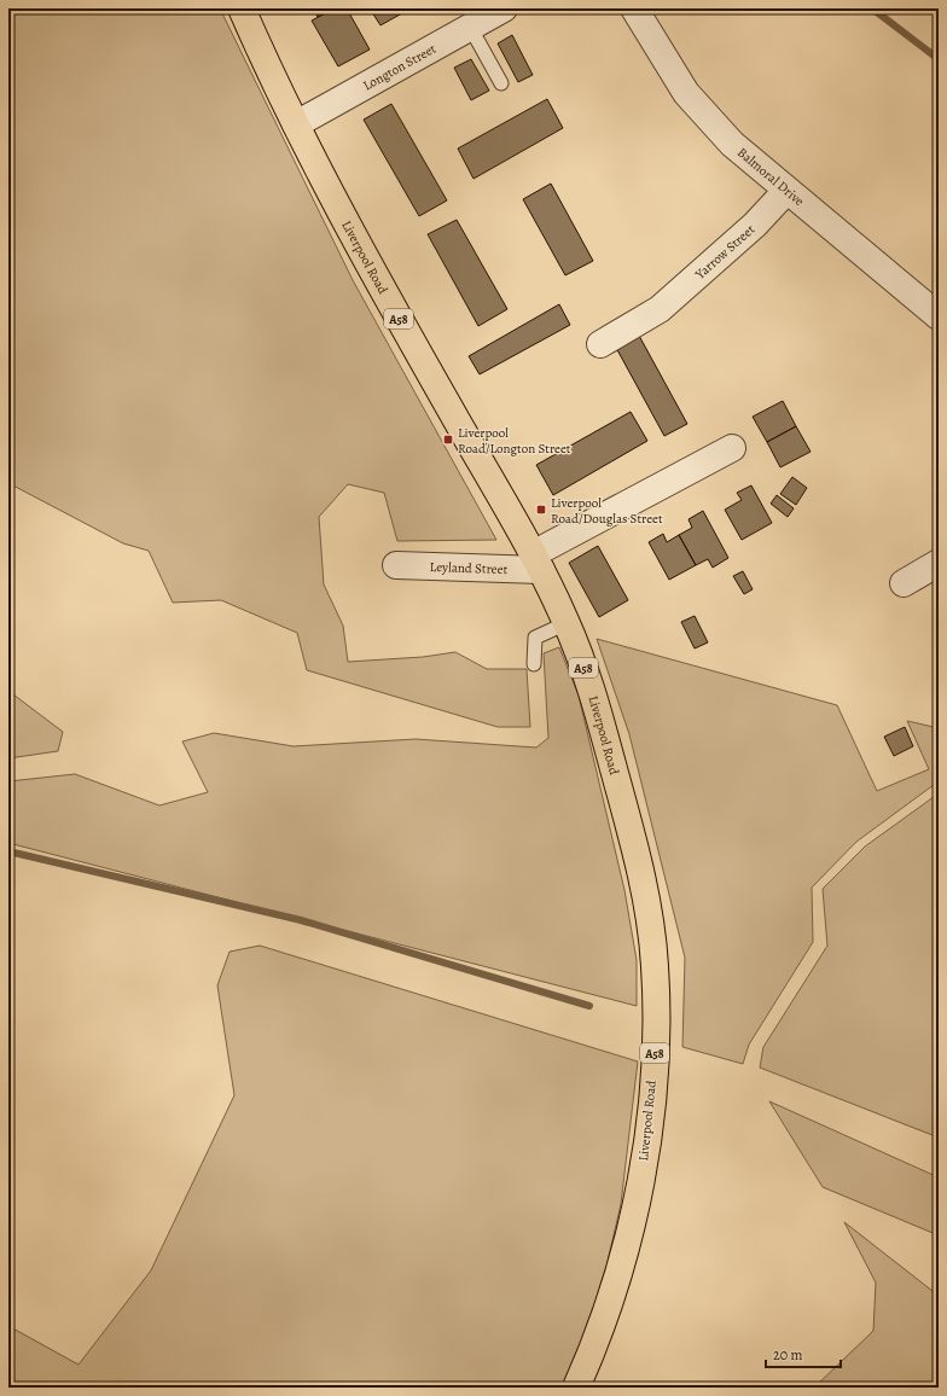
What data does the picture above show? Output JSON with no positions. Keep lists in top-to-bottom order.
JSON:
{
  "streets": {
    "main road": ["Liverpool Road", "A58"],
    "street": [
      "Longton Street",
      "Balmoral Drive",
      "Yarrow Street",
      "Leyland Street"
    ]
  },
  "crossings": [
    ["Longton Street", "Liverpool Road"],
    ["Balmoral Drive", "Yarrow Street"],
    ["Liverpool Road", "Leyland Street"]
  ],
  "places": {
    "transit": ["Liverpool Road/Longton Street", "Liverpool Road/Douglas Street"]
  },
  "scale_bar": "20 m"
}
